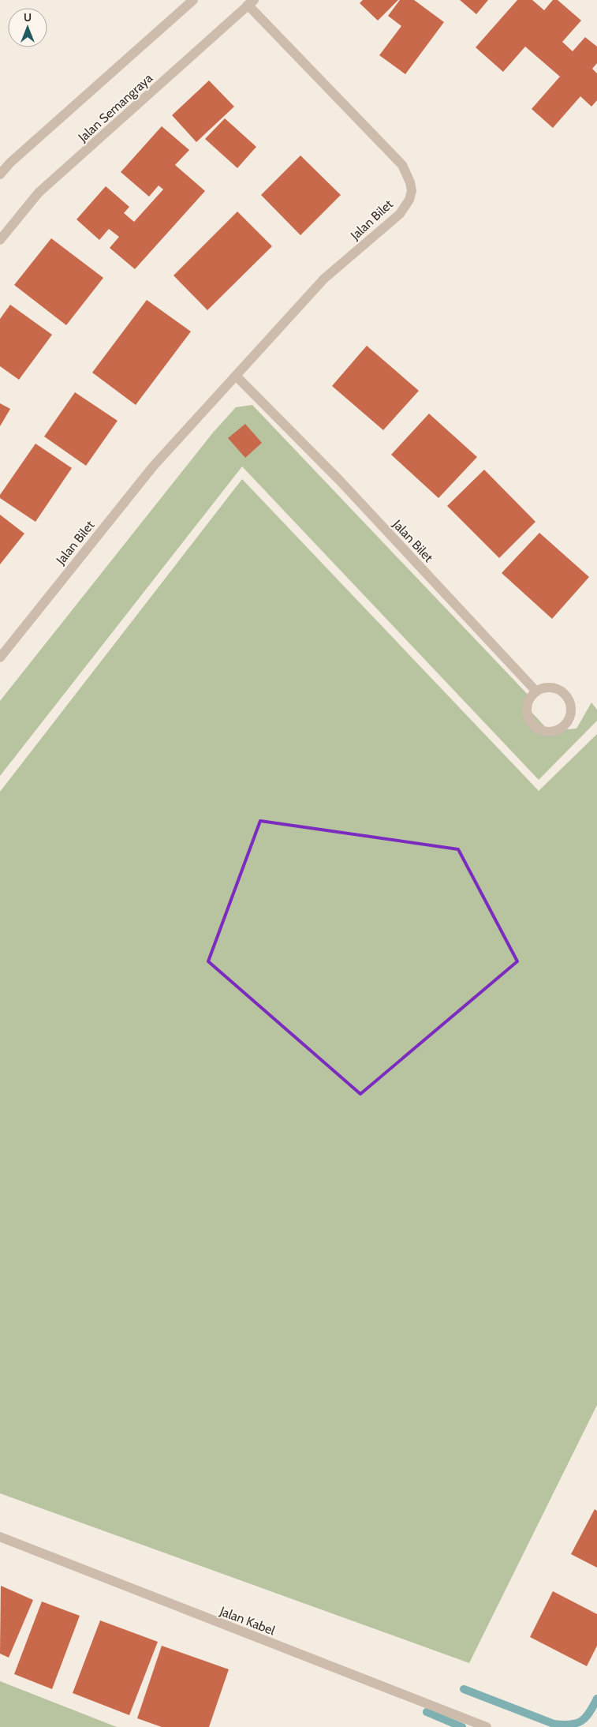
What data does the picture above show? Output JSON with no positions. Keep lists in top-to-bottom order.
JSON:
{
  "streets": {
    "street": ["Jalan Semangraya", "Jalan Bilet", "Jalan Kabel"]
  },
  "crossings": [
    ["Jalan Semangraya", "Jalan Bilet"]
  ],
  "north": "top"
}
